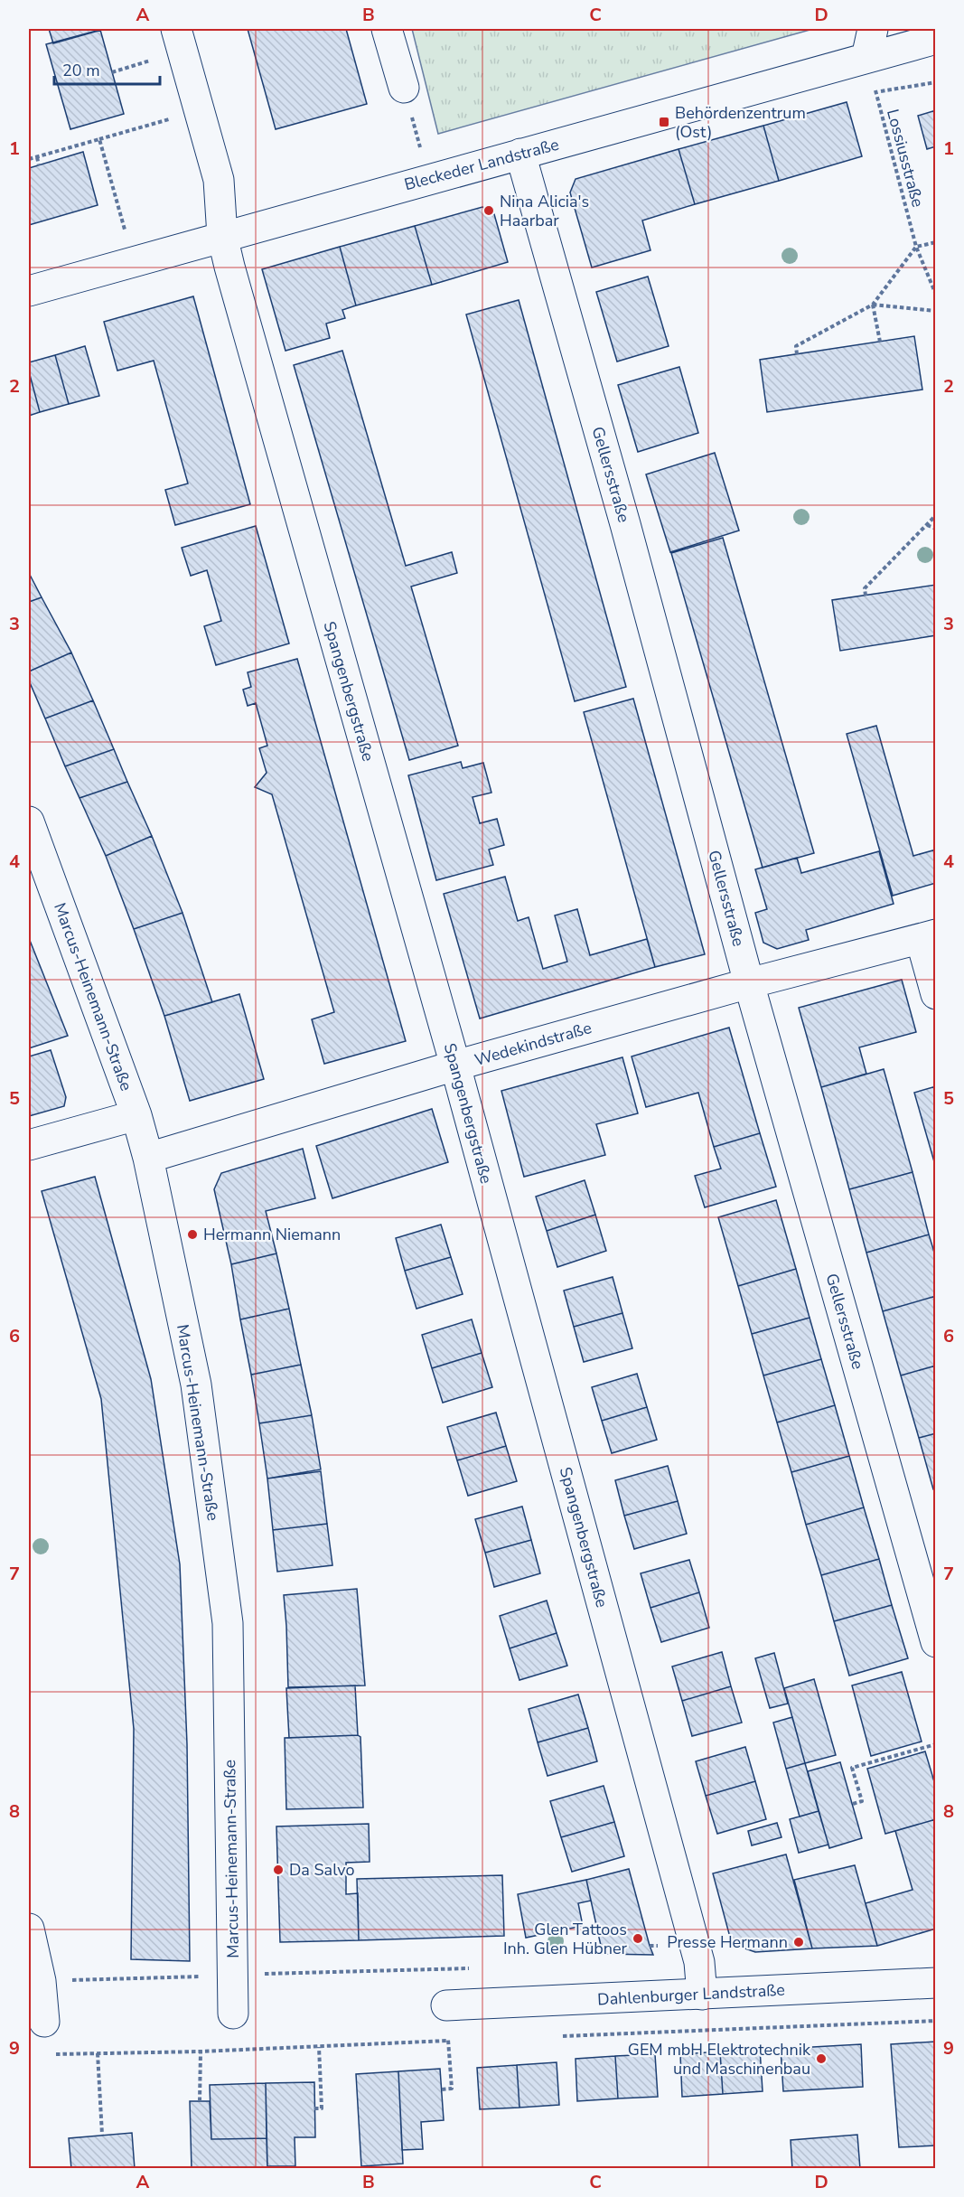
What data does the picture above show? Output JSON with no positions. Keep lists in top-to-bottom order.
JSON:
{
  "streets": {
    "street": [
      "Bleckeder Landstraße",
      "Gellersstraße",
      "Spangenbergstraße",
      "Marcus-Heinemann-Straße",
      "Wedekindstraße",
      "Dahlenburger Landstraße"
    ],
    "path": ["Lossiusstraße"]
  },
  "crossings": [
    ["Lossiusstraße", "Bleckeder Landstraße"],
    ["Bleckeder Landstraße", "Gellersstraße"],
    ["Bleckeder Landstraße", "Spangenbergstraße"],
    ["Gellersstraße", "Wedekindstraße"],
    ["Spangenbergstraße", "Wedekindstraße"],
    ["Spangenbergstraße", "Dahlenburger Landstraße"],
    ["Marcus-Heinemann-Straße", "Wedekindstraße"]
  ],
  "places": {
    "transit": ["Behördenzentrum (Ost)"],
    "other": [
      "Nina Alicia's Haarbar",
      "Hermann Niemann",
      "Da Salvo",
      "Glen Tattoos Inh. Glen Hübner",
      "Presse Hermann",
      "GEM mbH Elektrotechnik und Maschinenbau"
    ]
  },
  "scale_bar": "20 m",
  "grid": {
    "columns": [
      "A",
      "B",
      "C",
      "D"
    ],
    "rows": [
      "1",
      "2",
      "3",
      "4",
      "5",
      "6",
      "7",
      "8",
      "9"
    ]
  }
}
